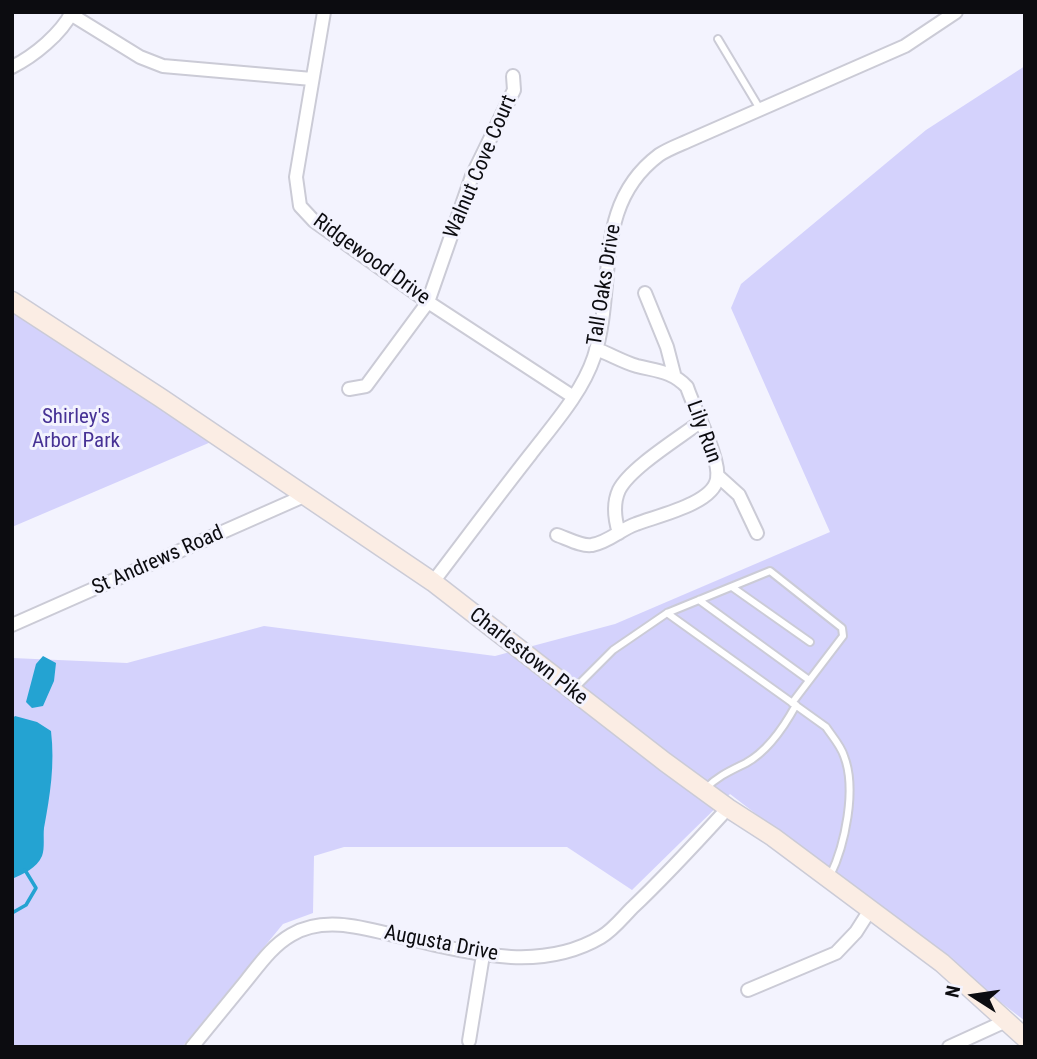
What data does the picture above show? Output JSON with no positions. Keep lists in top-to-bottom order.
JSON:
{
  "streets": {
    "street": [
      "Walnut Cove Court",
      "Ridgewood Drive",
      "Tall Oaks Drive",
      "Lily Run",
      "St Andrews Road",
      "Charlestown Pike",
      "Augusta Drive"
    ]
  },
  "crossings": [
    ["Walnut Cove Court", "Ridgewood Drive"],
    ["Ridgewood Drive", "Tall Oaks Drive"],
    ["Tall Oaks Drive", "Charlestown Pike"],
    ["St Andrews Road", "Charlestown Pike"],
    ["Charlestown Pike", "Augusta Drive"]
  ],
  "parks": ["Shirley's Arbor Park"],
  "north": "left"
}
